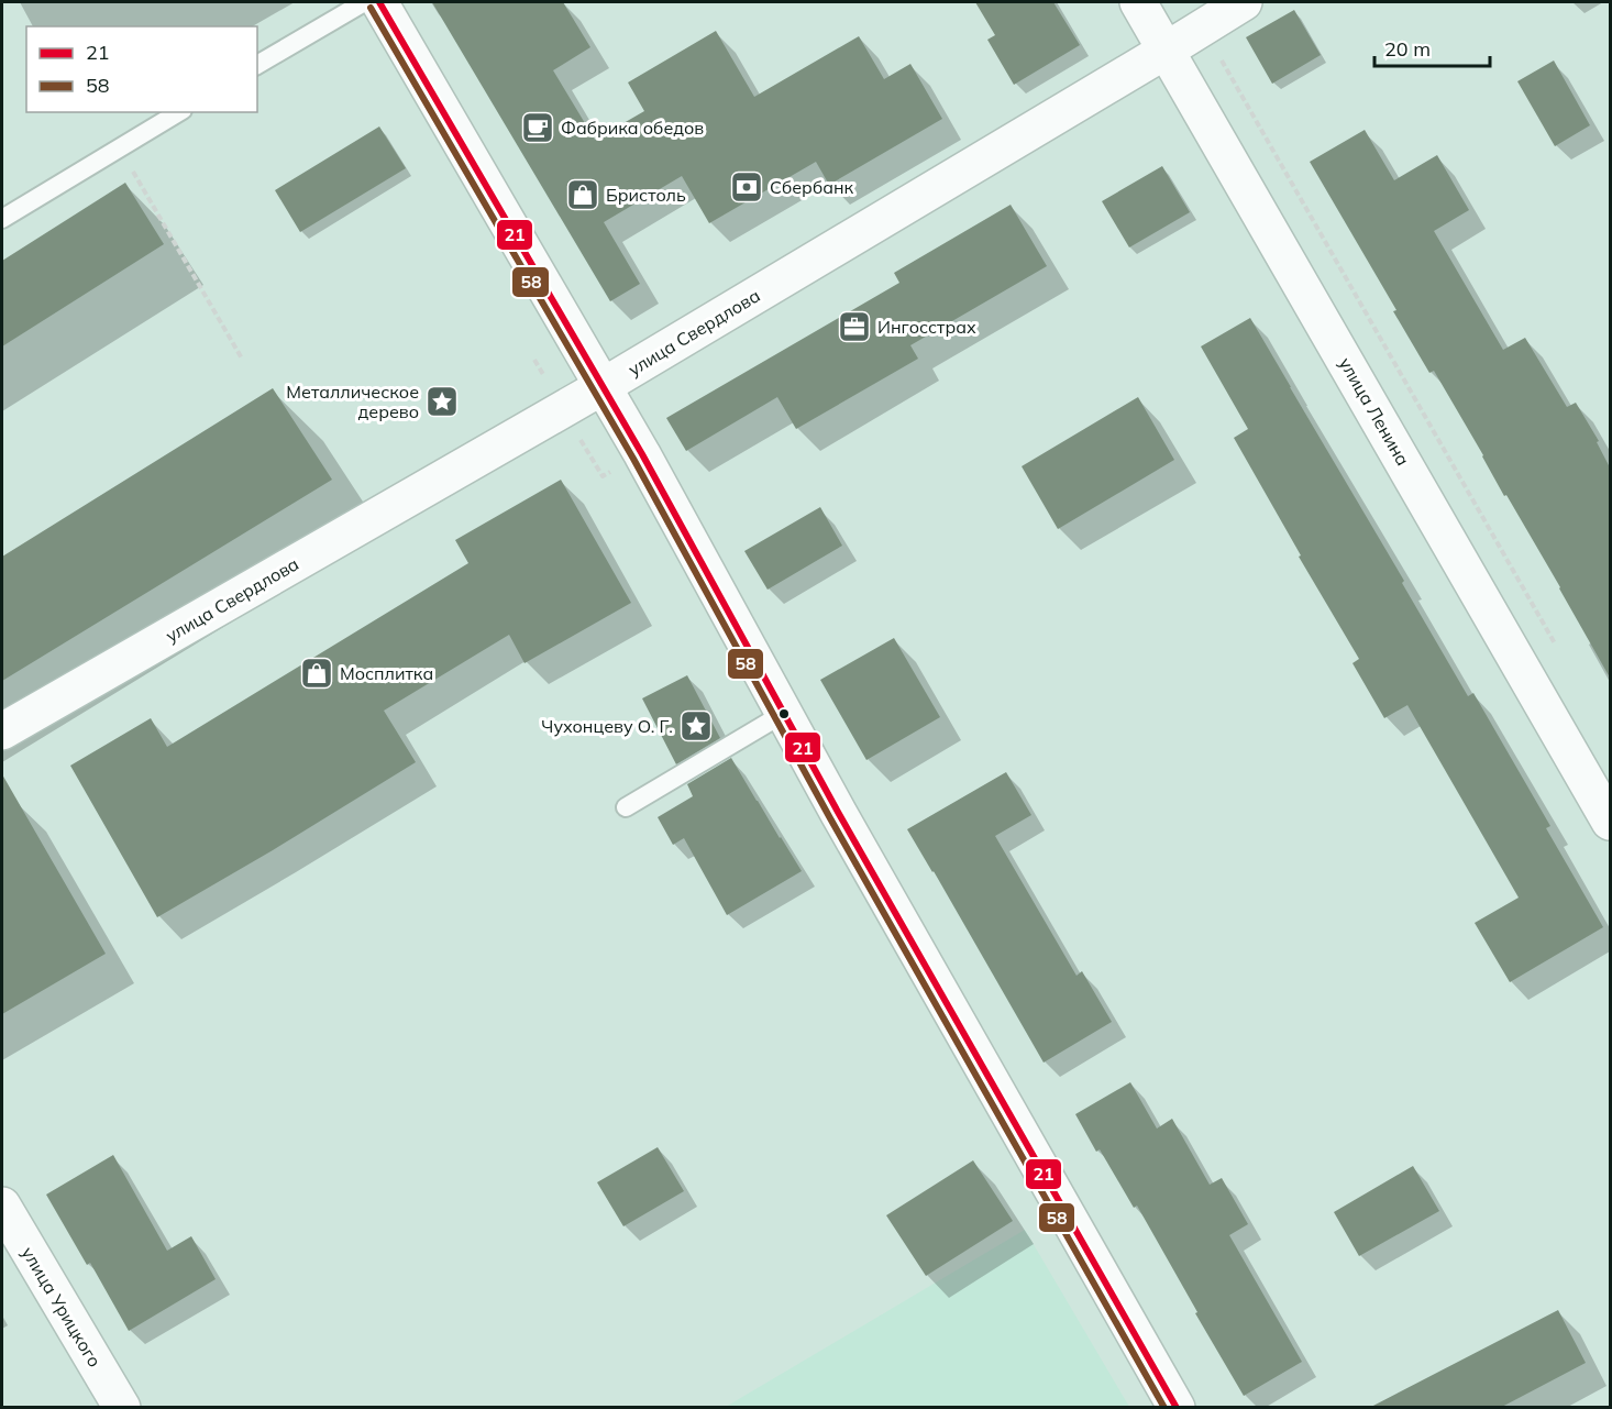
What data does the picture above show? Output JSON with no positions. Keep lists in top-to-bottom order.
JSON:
{
  "streets": {
    "street": ["улица Свердлова", "улица Ленина", "улица Урицкого"]
  },
  "crossings": [
    ["улица Свердлова", "улица Ленина"]
  ],
  "places": {
    "cafe": ["Фабрика обедов"],
    "bank": ["Сбербанк"],
    "shop": ["Бристоль", "Мосплитка"],
    "office": ["Ингосстрах"],
    "place": ["Металлическое дерево", "Чухонцеву О. Г."]
  },
  "lines": ["transit line 21", "transit line 58"],
  "legend": ["21", "58"],
  "scale_bar": "20 m"
}
